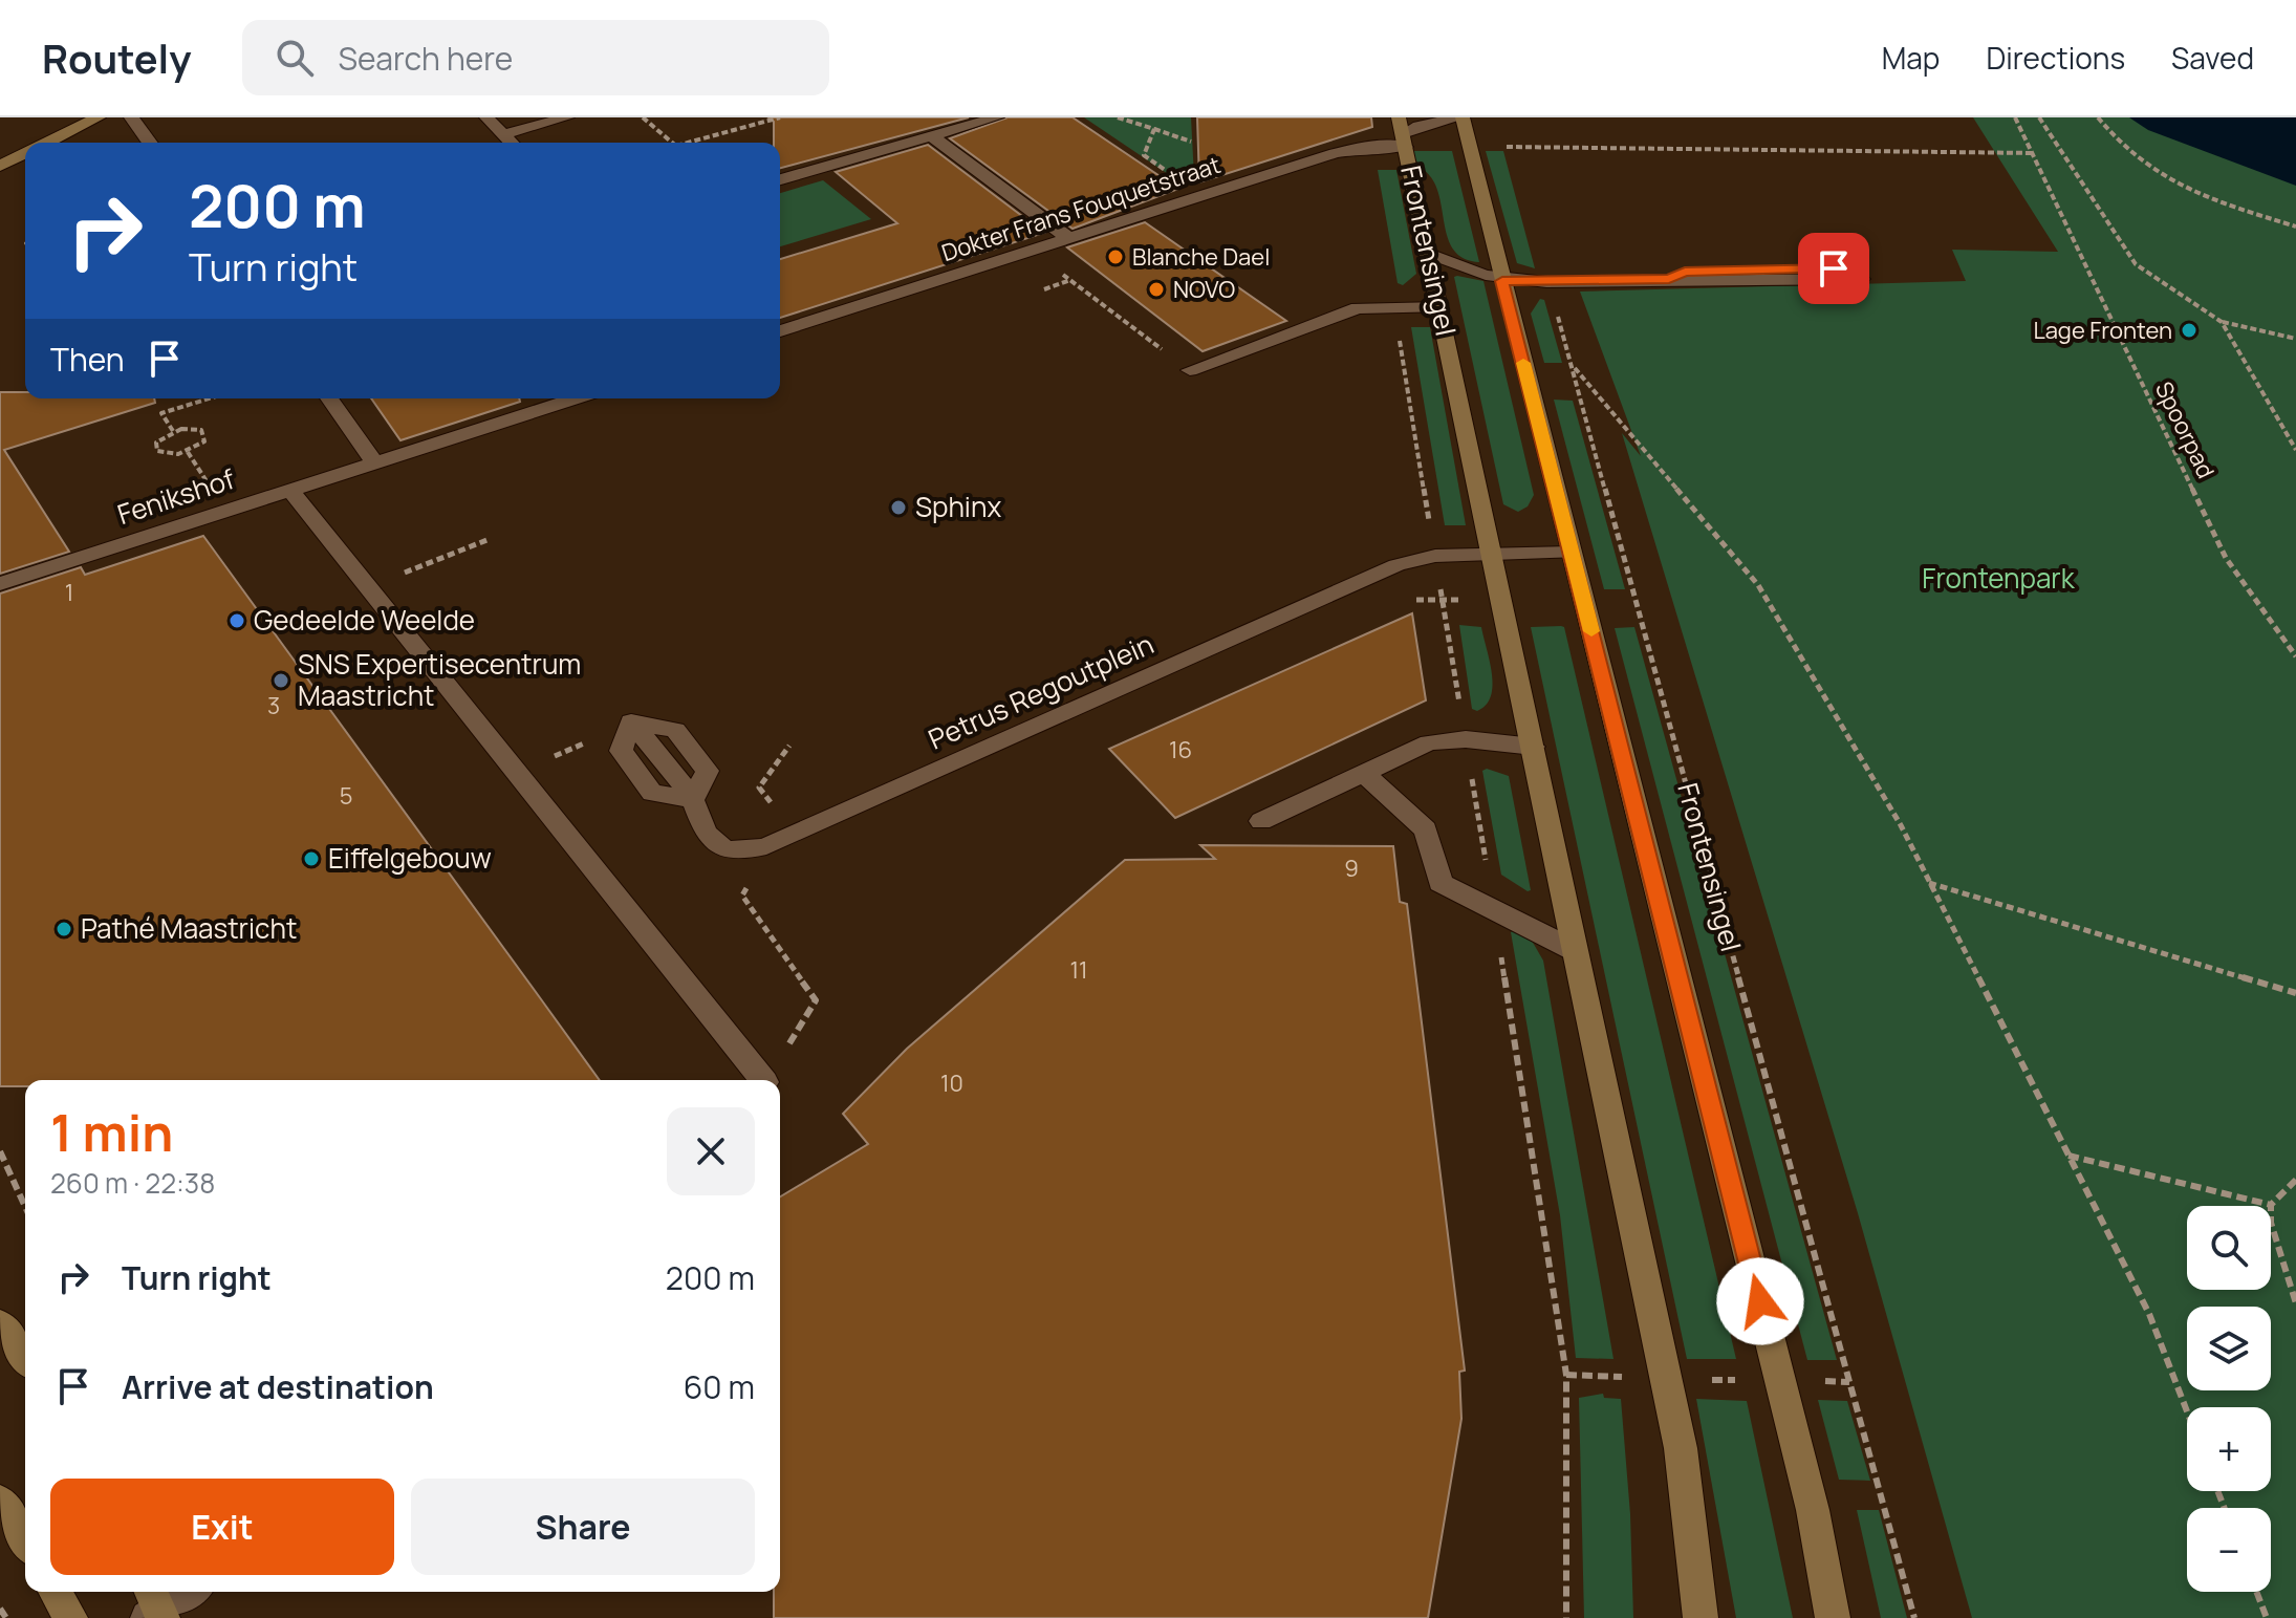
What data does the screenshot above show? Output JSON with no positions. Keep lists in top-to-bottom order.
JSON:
{
  "streets": {
    "main road": ["Frontensingel"],
    "street": ["Dokter Frans Fouquetstraat", "Fenikshof", "Petrus Regoutplein"],
    "path": ["Spoorpad"]
  },
  "crossings": [
    ["Dokter Frans Fouquetstraat", "Frontensingel"],
    ["Frontensingel", "Petrus Regoutplein"]
  ],
  "parks": ["Frontenpark"],
  "places": [
    "Blanche Dael",
    "NOVO",
    "Lage Fronten",
    "Sphinx",
    "Gedeelde Weelde",
    "SNS Expertisecentrum Maastricht",
    "Eiffelgebouw",
    "Pathé Maastricht"
  ],
  "house_numbers": [
    "1",
    "3",
    "16",
    "5",
    "9",
    "11",
    "10"
  ],
  "page": {
    "header": "Routely",
    "search": "Search here",
    "nav": ["Map", "Directions", "Saved"],
    "turn": ["200 m", "Turn right"],
    "then": "Then",
    "heading": ["1 min", "260 m · 22:38"],
    "map_buttons": ["+", "−"],
    "list": [
      {
        "name": "Turn right",
        "value": "200 m"
      },
      {
        "name": "Arrive at destination",
        "value": "60 m"
      }
    ],
    "buttons": ["Exit", "Share"]
  }
}
